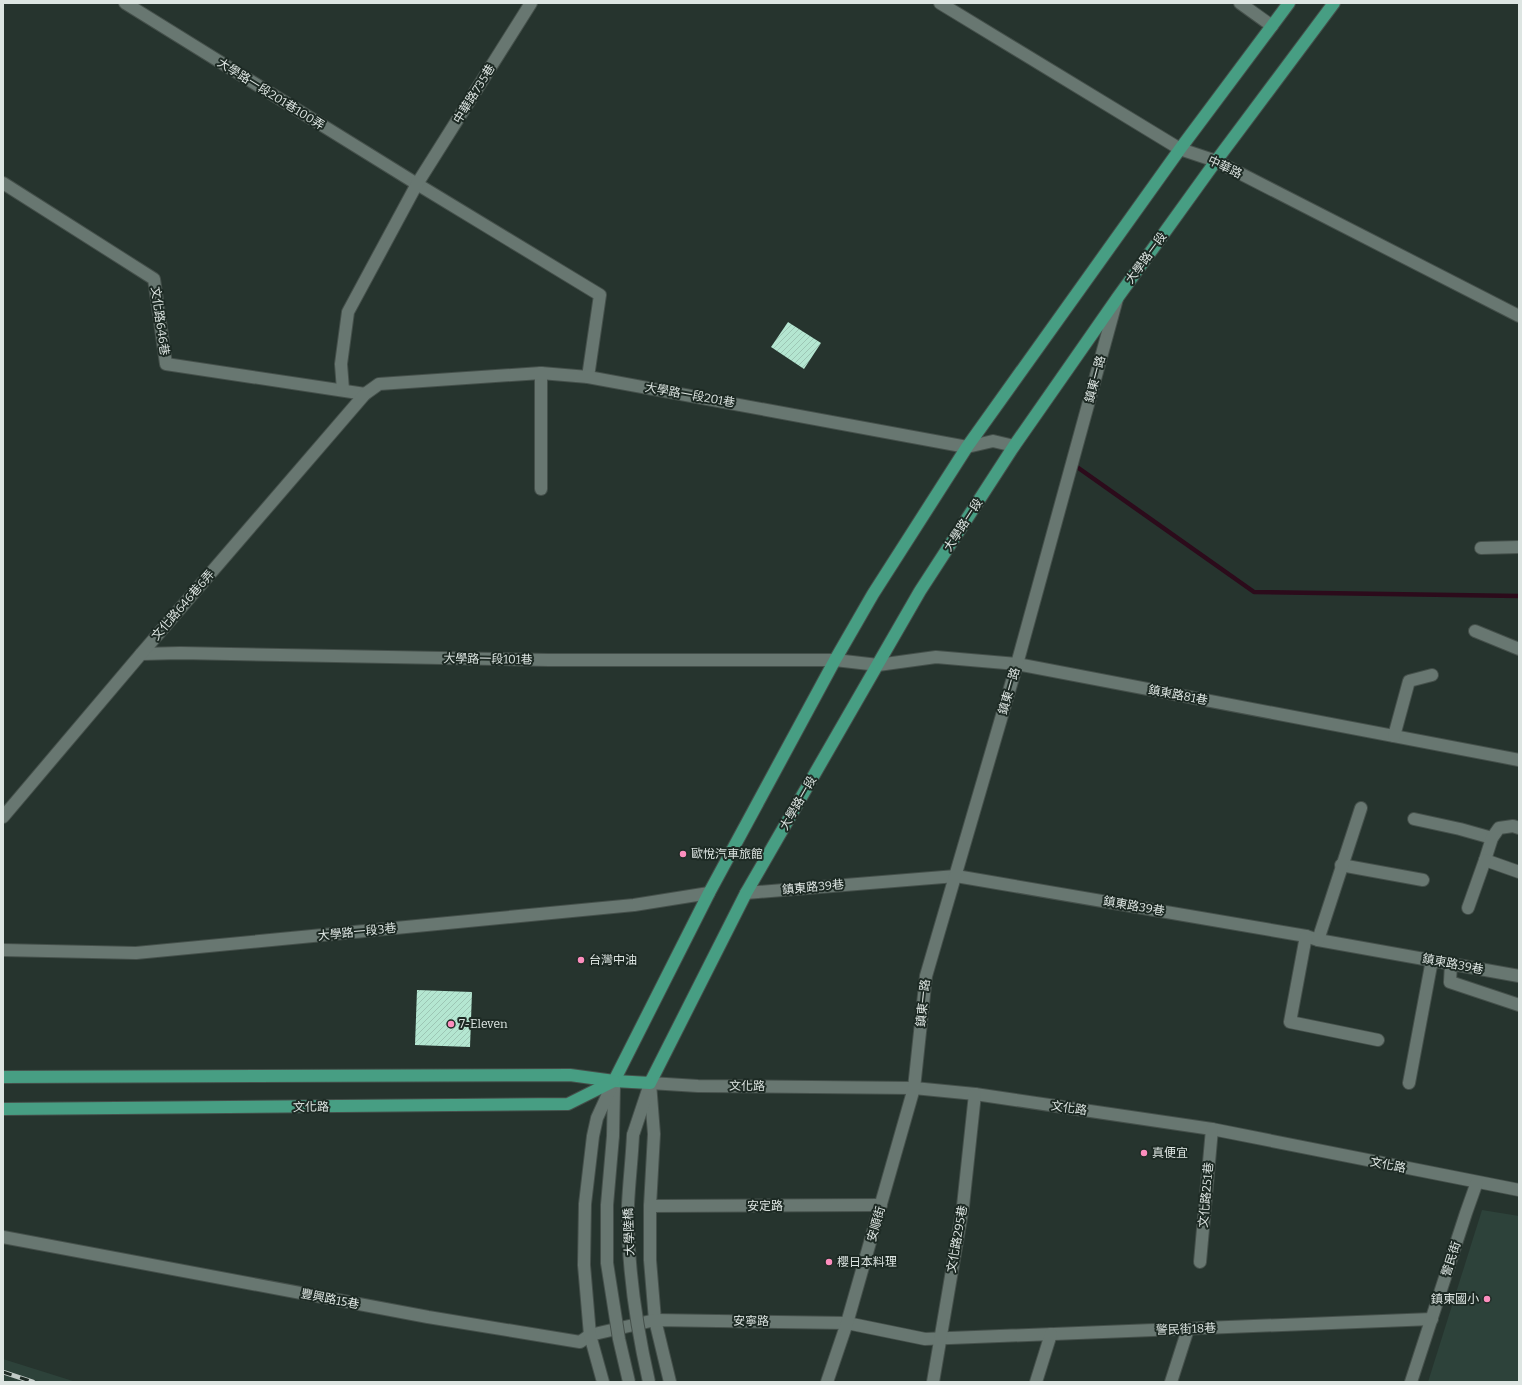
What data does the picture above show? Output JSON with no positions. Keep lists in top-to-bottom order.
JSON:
{
  "streets": {
    "main road": ["大學路一段", "文化路"],
    "street": [
      "大學路一段201巷100弄",
      "中華路735巷",
      "中華路",
      "文化路646巷",
      "鎮東一路",
      "大學路一段201巷",
      "文化路646巷6弄",
      "大學路一段101巷",
      "鎮東路81巷",
      "鎮東路39巷",
      "大學路一段3巷",
      "文化路251巷",
      "安定路",
      "安順街",
      "大學陸橋",
      "文化路295巷",
      "警民街",
      "豐興路15巷",
      "安寧路",
      "警民街18巷"
    ]
  },
  "crossings": [
    ["大學路一段201巷100弄", "中華路735巷"],
    ["大學路一段201巷100弄", "大學路一段201巷"],
    ["中華路", "大學路一段"],
    ["大學路一段", "鎮東一路"],
    ["大學路一段", "大學路一段201巷"],
    ["大學路一段", "鎮東路81巷"],
    ["大學路一段", "鎮東路39巷"],
    ["大學路一段", "文化路"],
    ["大學路一段", "大學陸橋"],
    ["文化路646巷", "大學路一段201巷"],
    ["文化路646巷", "文化路646巷6弄"],
    ["鎮東一路", "鎮東路81巷"],
    ["鎮東一路", "鎮東路39巷"],
    ["鎮東一路", "文化路"],
    ["鎮東一路", "安順街"],
    ["大學路一段201巷", "文化路646巷6弄"],
    ["文化路646巷6弄", "大學路一段101巷"],
    ["大學路一段101巷", "鎮東路81巷"],
    ["文化路", "文化路251巷"],
    ["文化路", "安順街"],
    ["文化路", "大學陸橋"],
    ["文化路", "文化路295巷"],
    ["文化路", "警民街"],
    ["安定路", "安順街"],
    ["安順街", "安寧路"],
    ["文化路295巷", "安寧路"],
    ["文化路295巷", "警民街18巷"],
    ["警民街", "警民街18巷"],
    ["豐興路15巷", "安寧路"],
    ["安寧路", "警民街18巷"]
  ],
  "places": [
    "歐悅汽車旅館",
    "台灣中油",
    "7-Eleven",
    "真便宜",
    "櫻日本料理",
    "鎮東國小"
  ]
}
